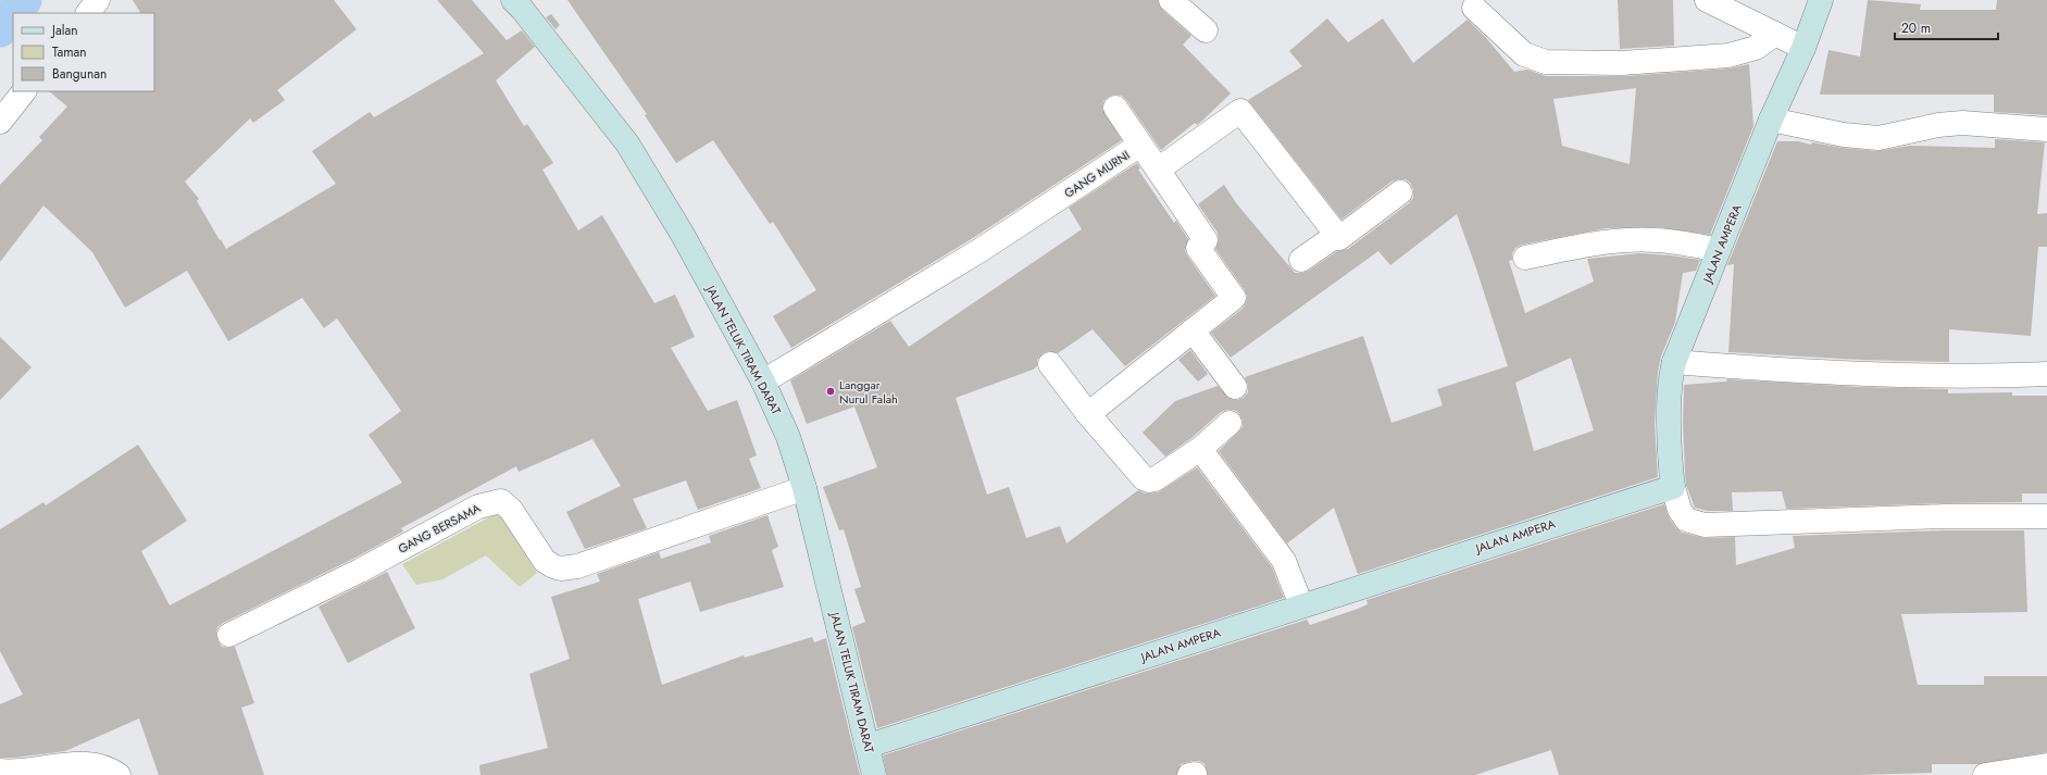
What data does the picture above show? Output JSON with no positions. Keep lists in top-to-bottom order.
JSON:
{
  "streets": {
    "street": [
      "GANG MURNI",
      "JALAN AMPERA",
      "JALAN TELUK TIRAM DARAT",
      "GANG BERSAMA"
    ]
  },
  "crossings": [
    ["GANG MURNI", "JALAN TELUK TIRAM DARAT"],
    ["JALAN AMPERA", "JALAN TELUK TIRAM DARAT"],
    ["JALAN TELUK TIRAM DARAT", "GANG BERSAMA"]
  ],
  "places": ["Langgar Nurul Falah"],
  "legend": ["Jalan", "Taman", "Bangunan"],
  "scale_bar": "20 m"
}
